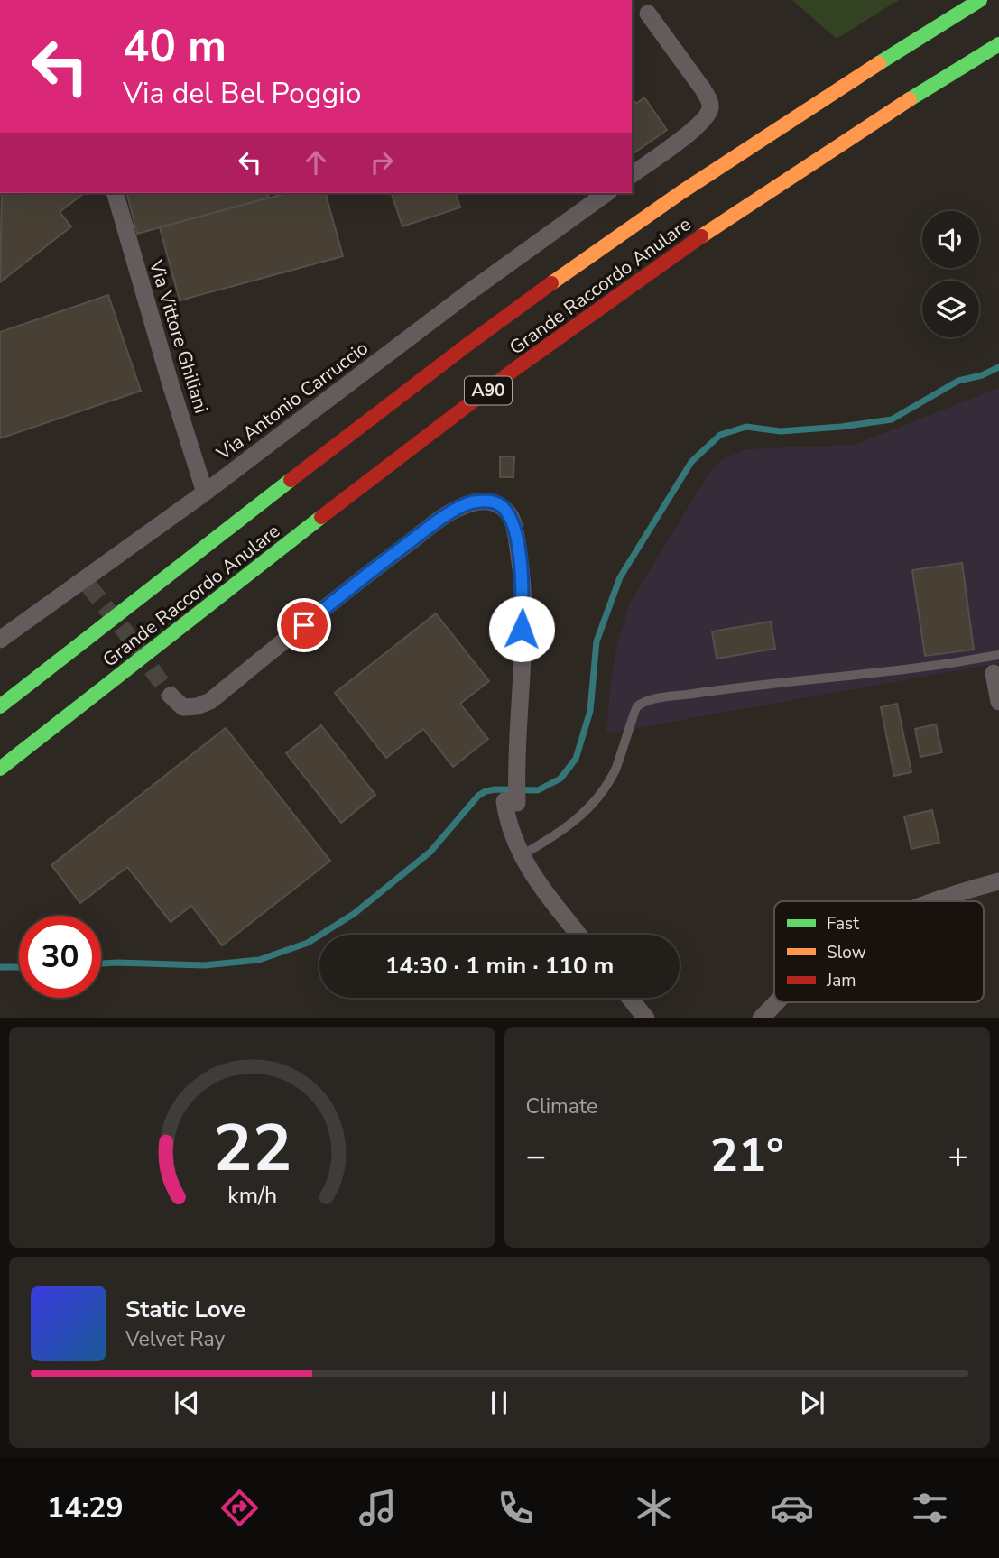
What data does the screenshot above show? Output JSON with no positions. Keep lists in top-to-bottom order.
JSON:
{
  "streets": {
    "highway": ["Grande Raccordo Anulare", "A90"],
    "street": ["Via Vittore Ghiliani", "Via Antonio Carruccio"]
  },
  "crossings": [
    ["Via Vittore Ghiliani", "Via Antonio Carruccio"]
  ],
  "legend": ["Fast", "Slow", "Jam"],
  "page": {
    "turn": ["40 m", "Via del Bel Poggio"],
    "limit": "30",
    "trip": "14:30 · 1 min · 110 m",
    "tile": "Climate",
    "heat": ["−", "21°", "+"],
    "song": ["Static Love", "Velvet Ray"],
    "tabs": "14:29",
    "gauge": ["22", "km/h"]
  }
}
